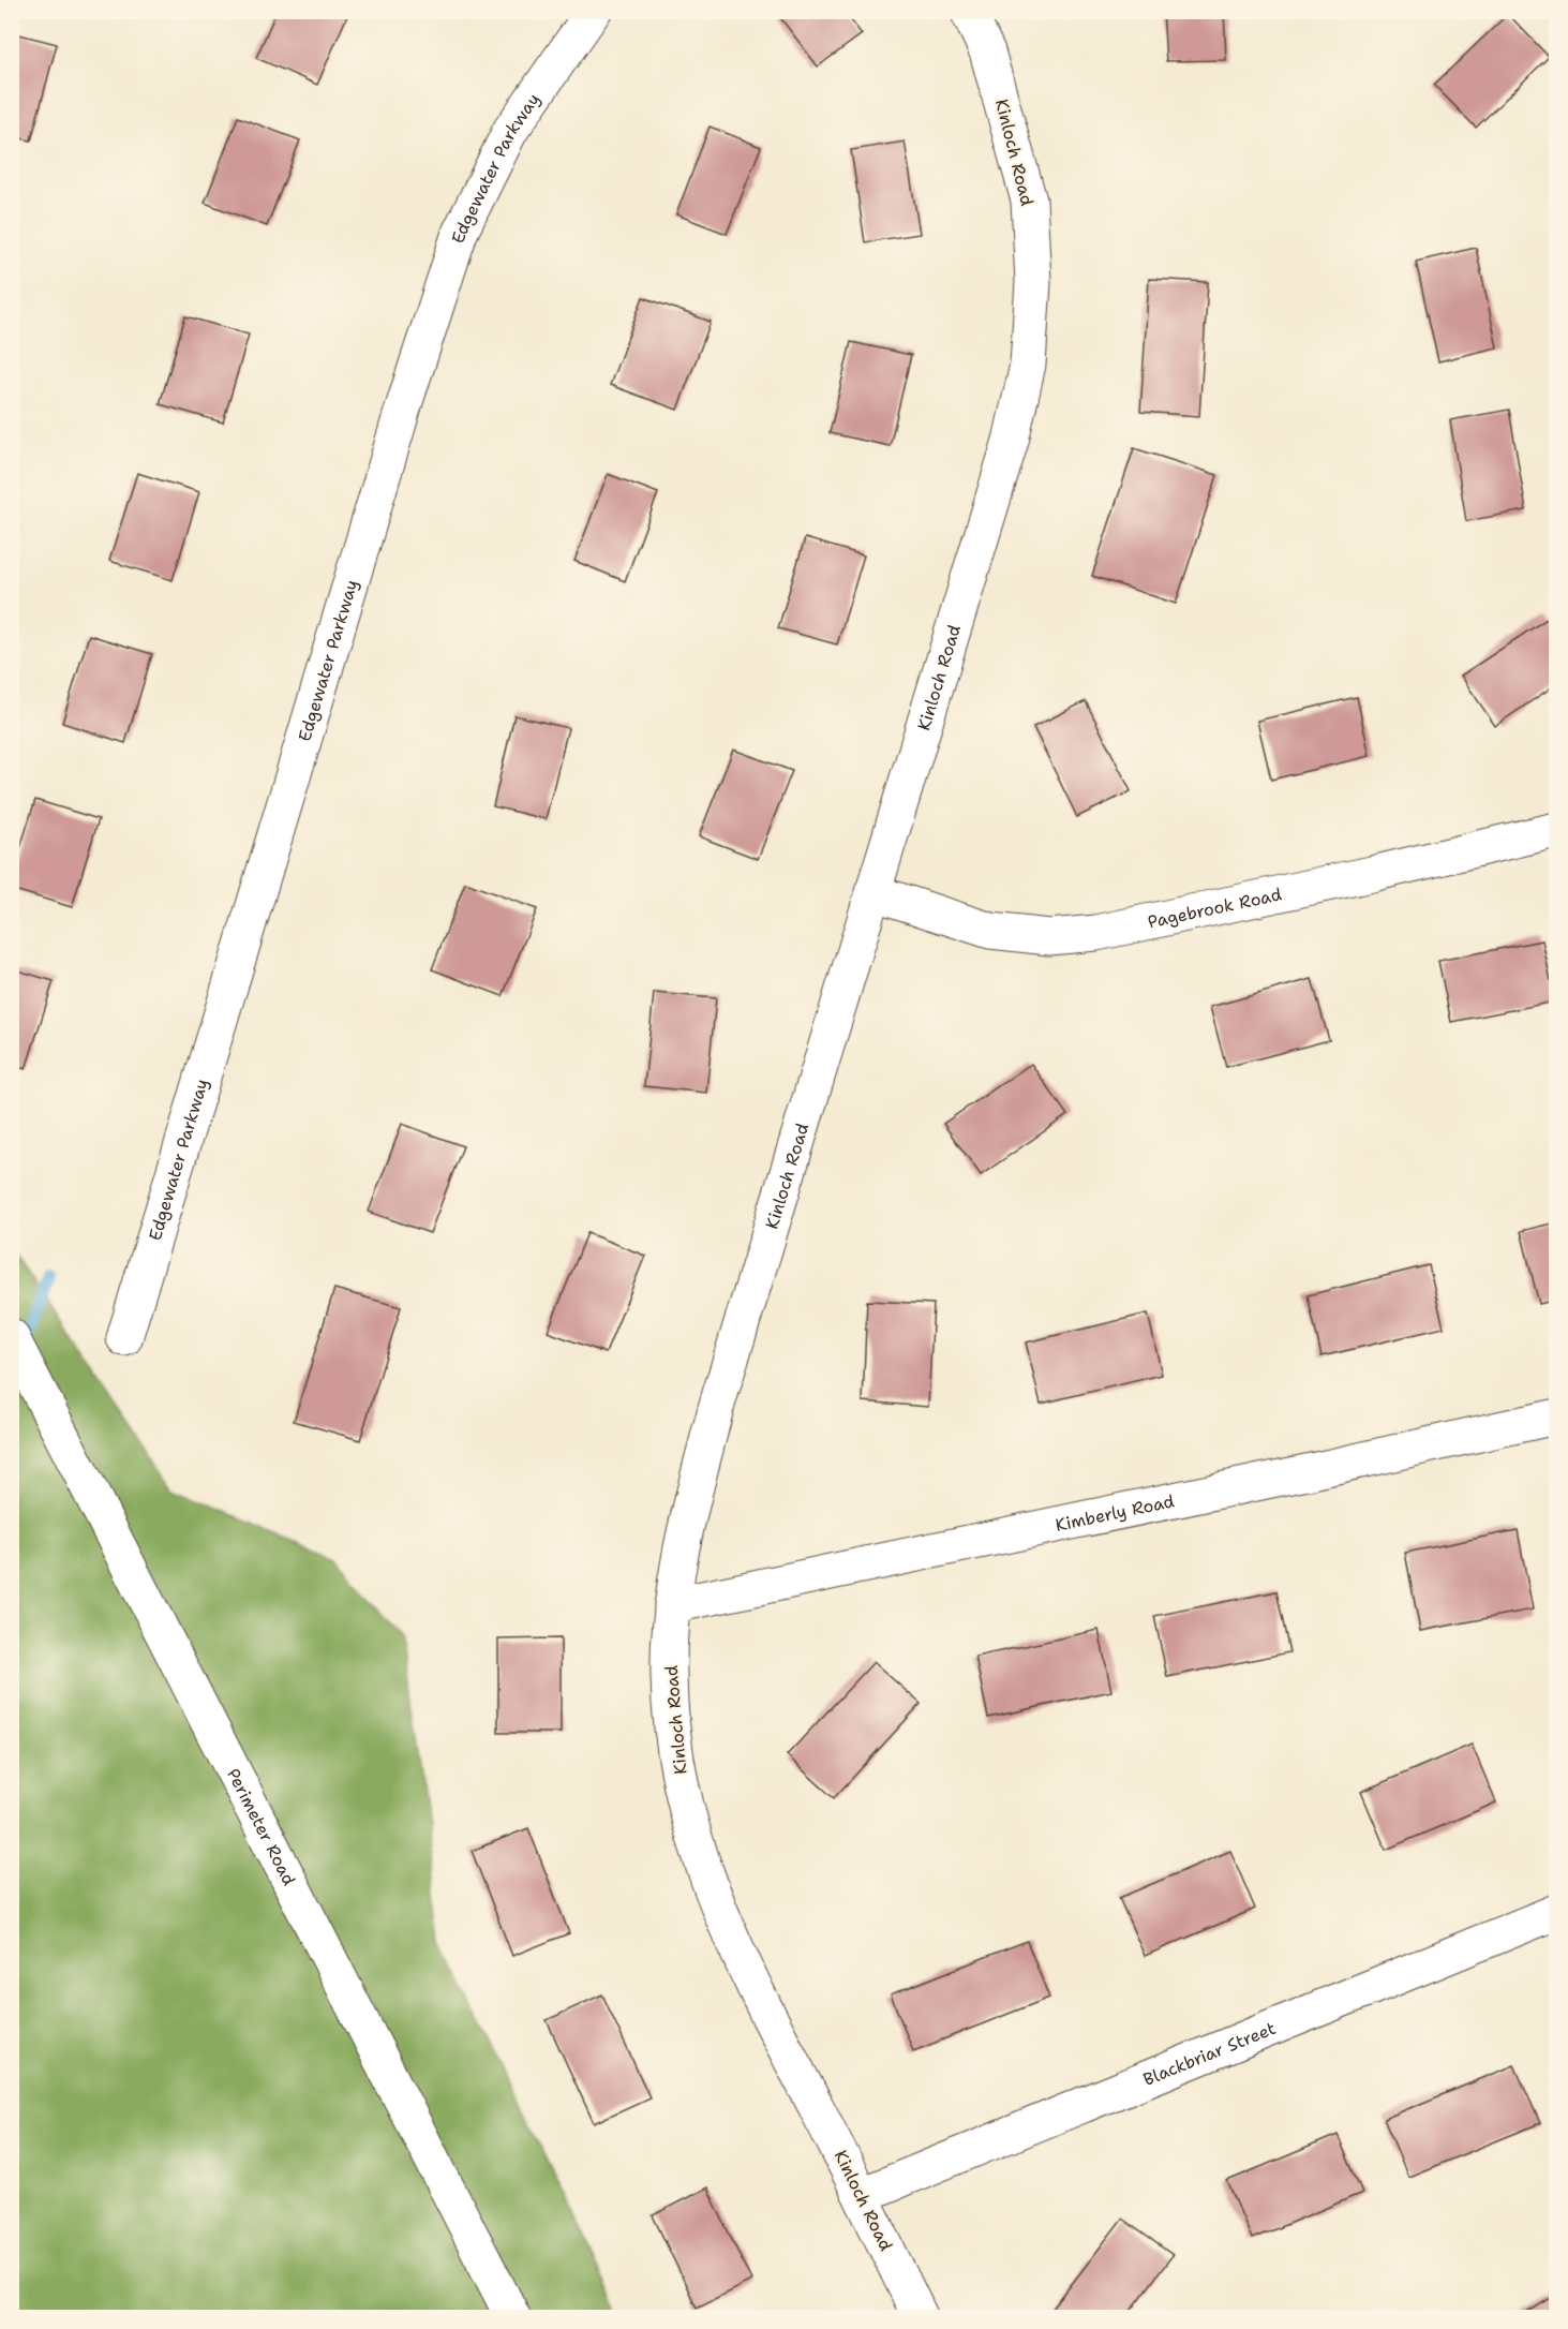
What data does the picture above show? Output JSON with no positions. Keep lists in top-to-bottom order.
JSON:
{
  "streets": {
    "street": [
      "Kinloch Road",
      "Edgewater Parkway",
      "Pagebrook Road",
      "Kimberly Road",
      "Perimeter Road",
      "Blackbriar Street"
    ]
  },
  "crossings": [
    ["Kinloch Road", "Pagebrook Road"],
    ["Kinloch Road", "Kimberly Road"],
    ["Kinloch Road", "Blackbriar Street"]
  ]
}
